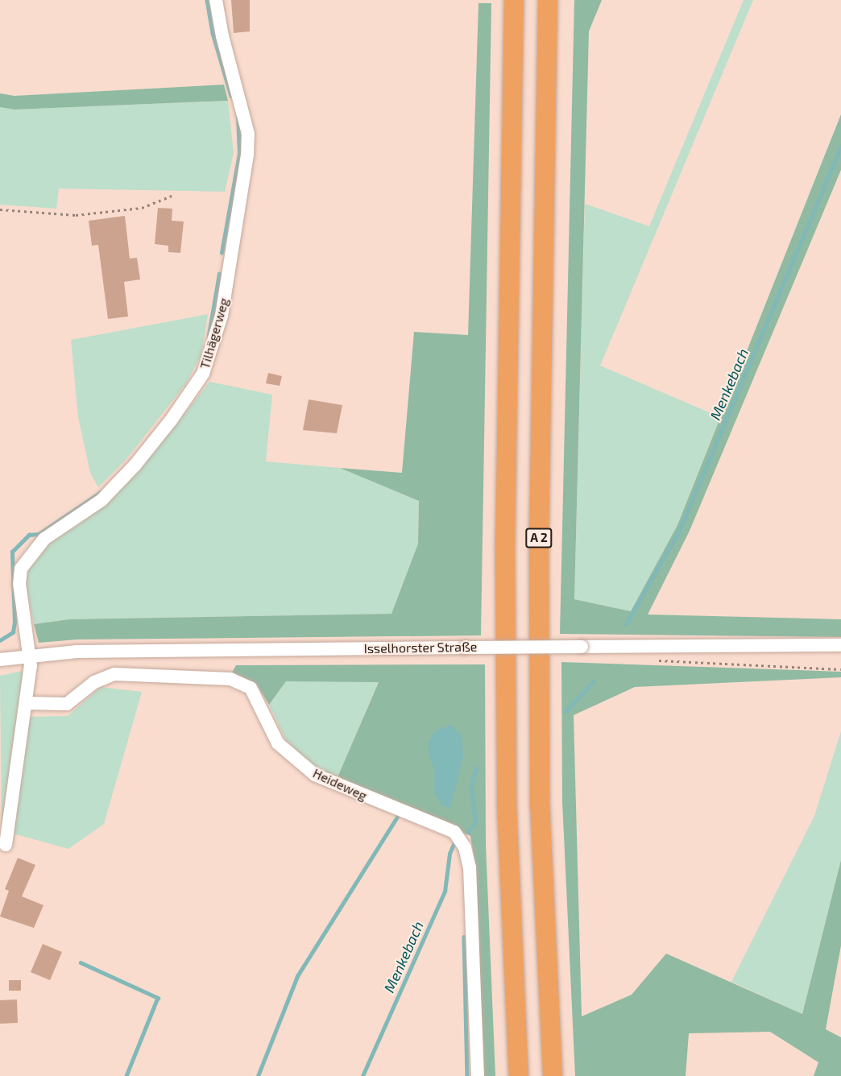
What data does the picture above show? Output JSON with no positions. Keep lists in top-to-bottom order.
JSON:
{
  "streets": {
    "highway": ["A 2"],
    "street": ["Tilhägerweg", "Isselhorster Straße", "Heideweg"]
  },
  "crossings": [
    ["Tilhägerweg", "Isselhorster Straße"]
  ],
  "water": ["Menkebach"]
}
